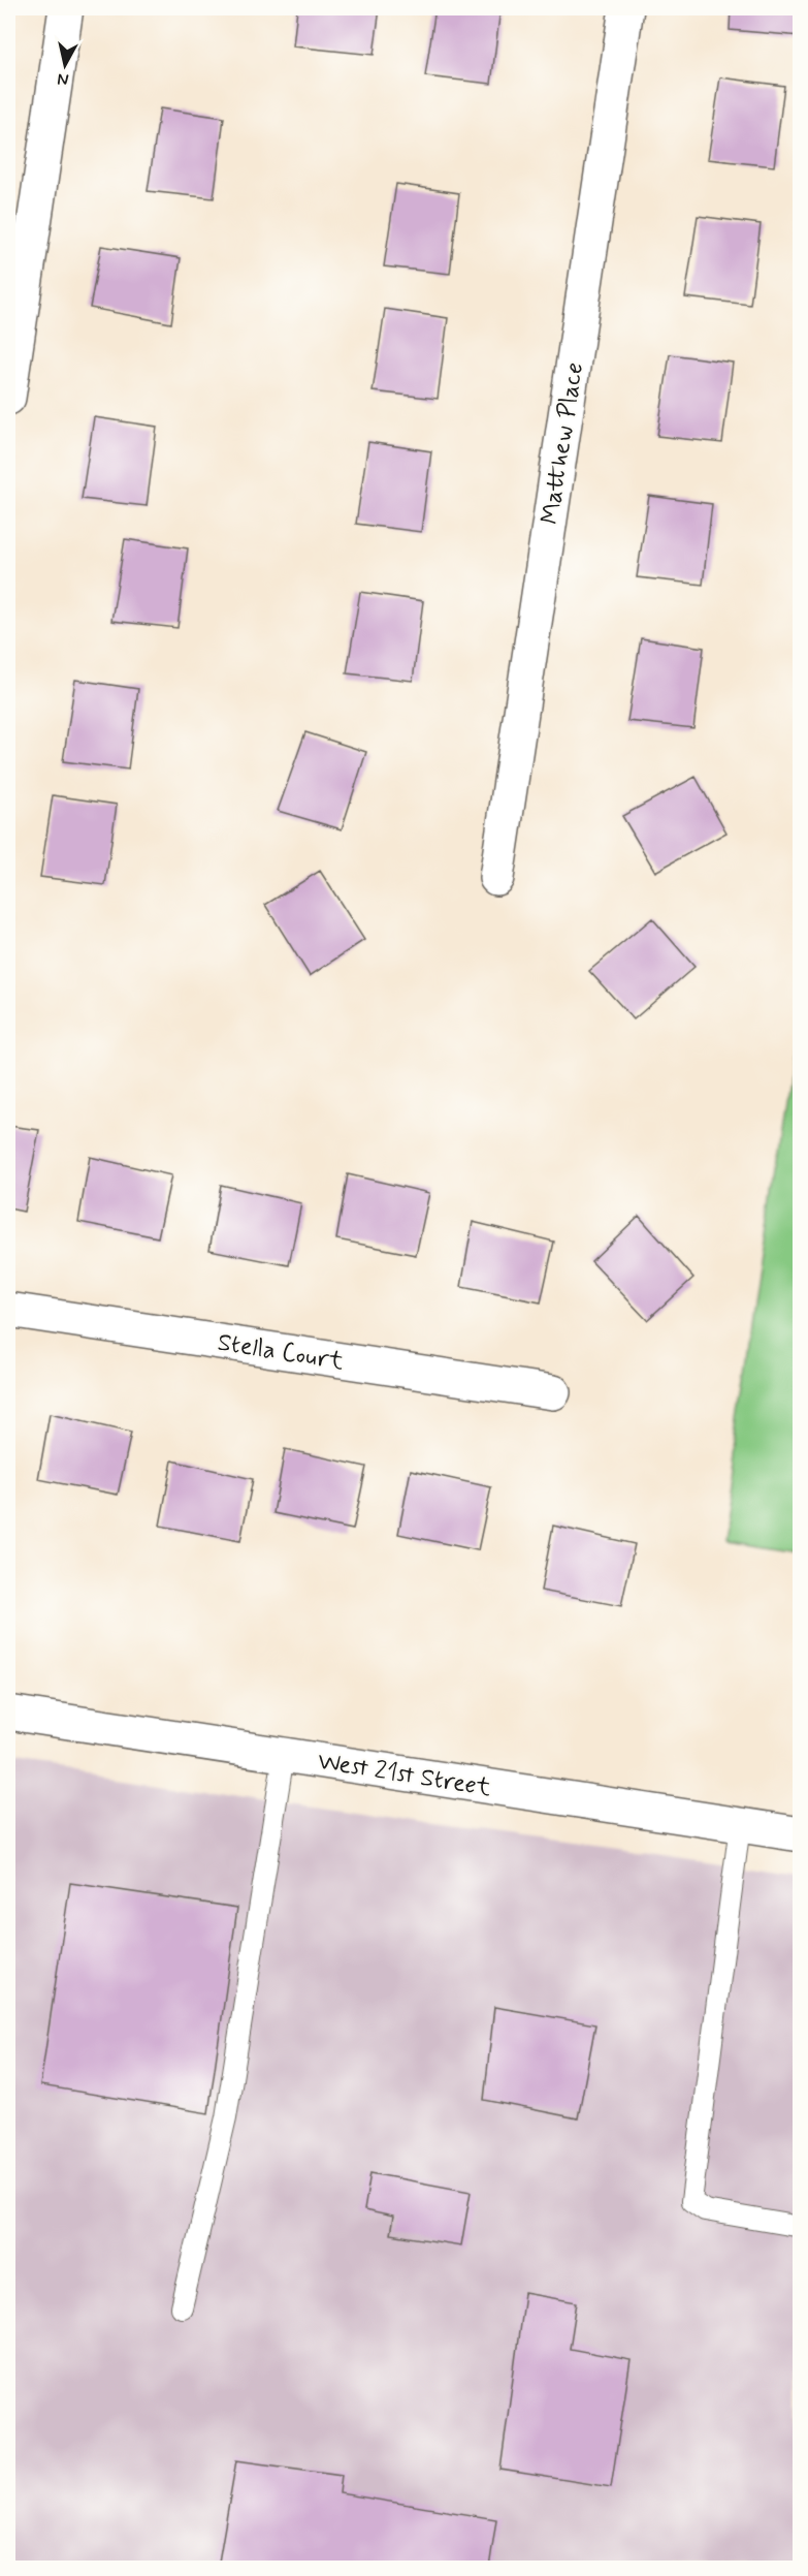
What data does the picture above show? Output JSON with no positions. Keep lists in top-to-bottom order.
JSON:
{
  "streets": {
    "street": ["Matthew Place", "Stella Court", "West 21st Street"]
  },
  "north": "bottom"
}
